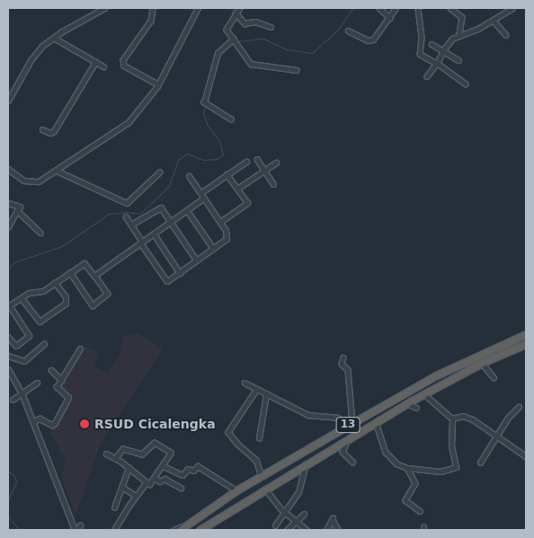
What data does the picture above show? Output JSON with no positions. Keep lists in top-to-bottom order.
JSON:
{
  "streets": {
    "highway": ["13"]
  },
  "places": ["RSUD Cicalengka"]
}
